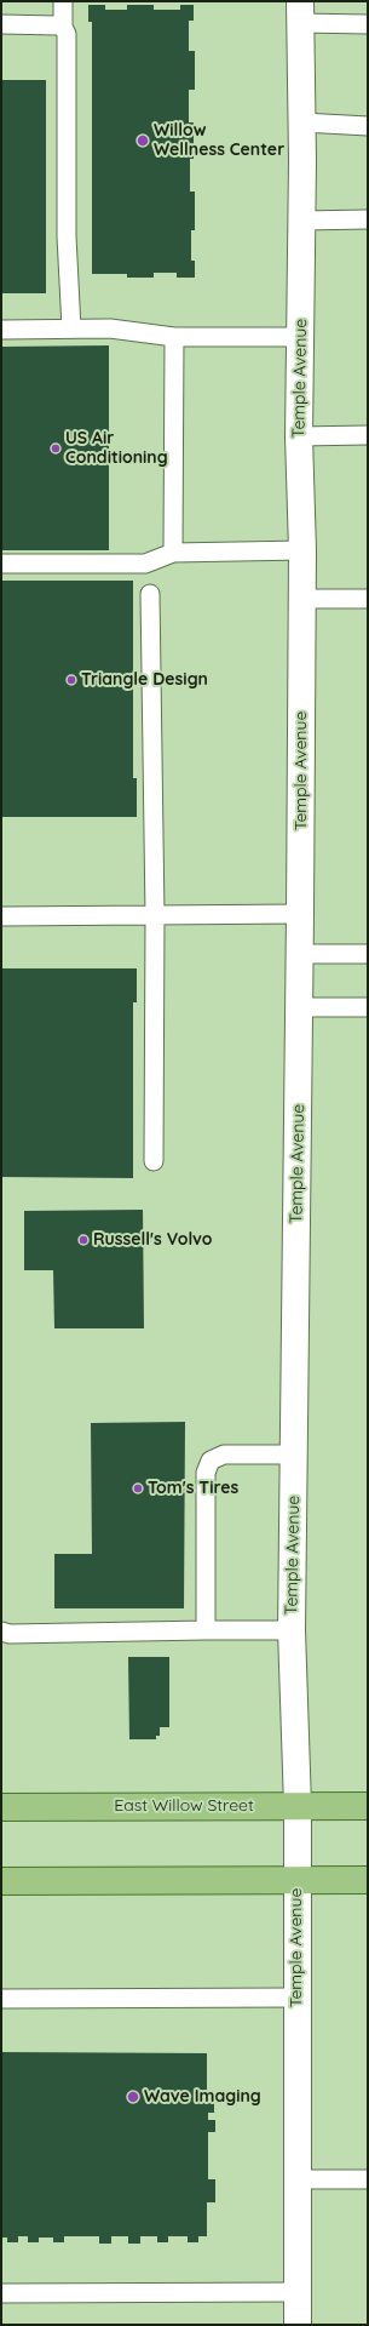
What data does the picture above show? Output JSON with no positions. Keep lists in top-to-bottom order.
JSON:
{
  "streets": {
    "main road": ["Temple Avenue", "East Willow Street"]
  },
  "crossings": [
    ["Temple Avenue", "East Willow Street"]
  ],
  "places": [
    "Willow Wellness Center",
    "US Air Conditioning",
    "Triangle Design",
    "Russell's Volvo",
    "Tom's Tires",
    "Wave Imaging"
  ]
}
